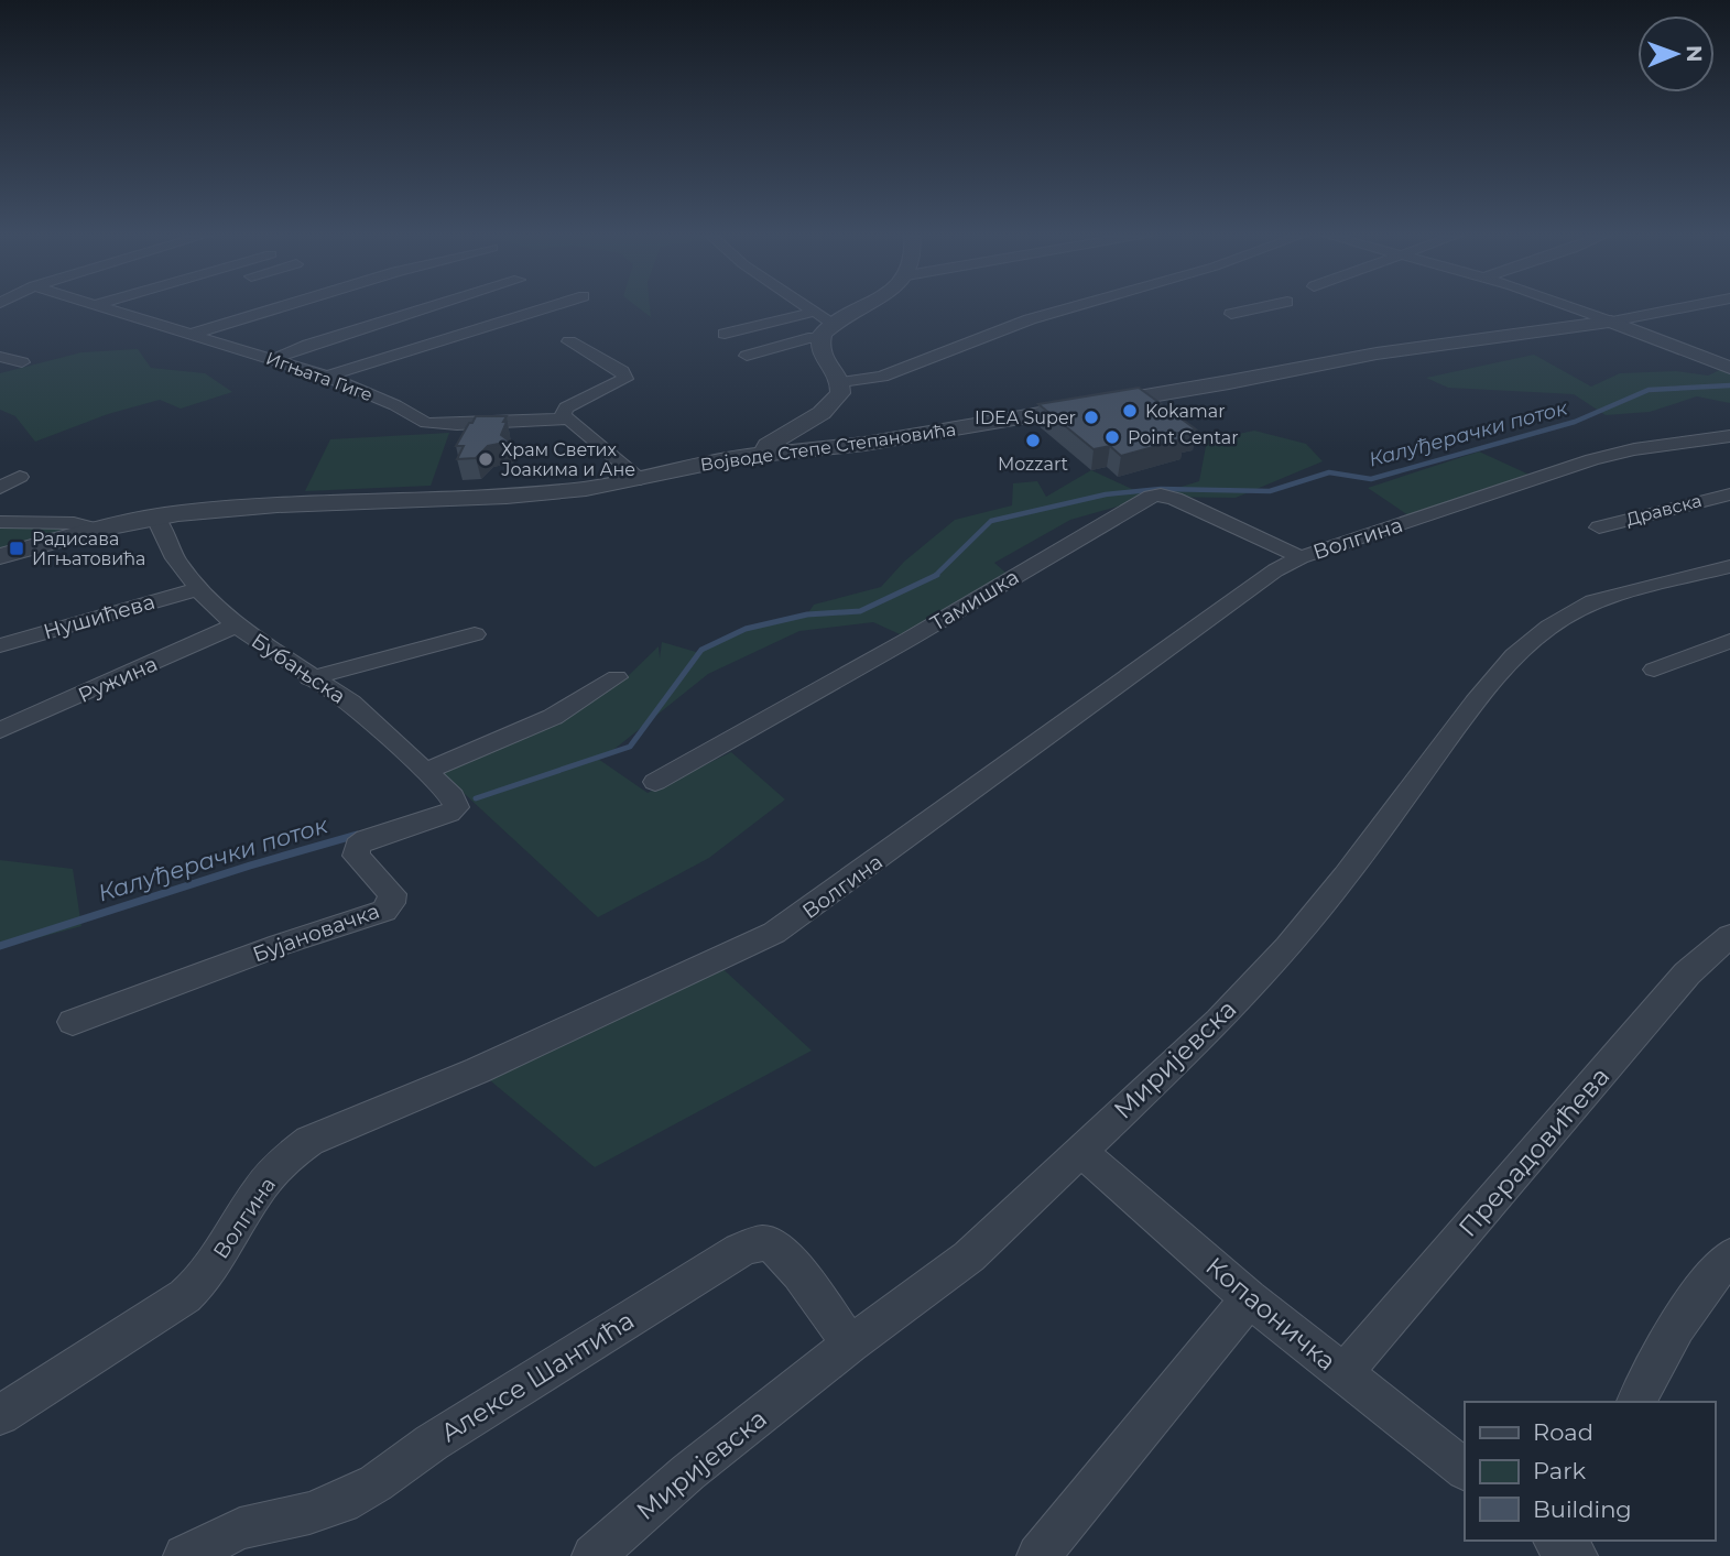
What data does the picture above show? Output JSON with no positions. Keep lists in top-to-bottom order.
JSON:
{
  "streets": {
    "street": [
      "Игњата Гиге",
      "Војводе Степе Степановића",
      "Дравска",
      "Волгина",
      "Тамишка",
      "Нушићева",
      "Бубањска",
      "Ружина",
      "Бујановачка",
      "Миријевска",
      "Прерадовићева",
      "Копаоничка",
      "Алексе Шантића"
    ]
  },
  "crossings": [
    ["Војводе Степе Степановића", "Бубањска"],
    ["Волгина", "Тамишка"],
    ["Нушићева", "Бубањска"],
    ["Бубањска", "Ружина"],
    ["Бубањска", "Бујановачка"],
    ["Миријевска", "Копаоничка"],
    ["Миријевска", "Алексе Шантића"],
    ["Прерадовићева", "Копаоничка"]
  ],
  "water": ["Калуђерачки поток"],
  "places": {
    "other": [
      "Kokamar",
      "IDEA Super",
      "Point Centar",
      "Mozzart",
      "Храм Светих Јоакима и Ане"
    ],
    "transit": ["Радисава Игњатовића"]
  },
  "legend": ["Road", "Park", "Building"],
  "north": "right"
}
